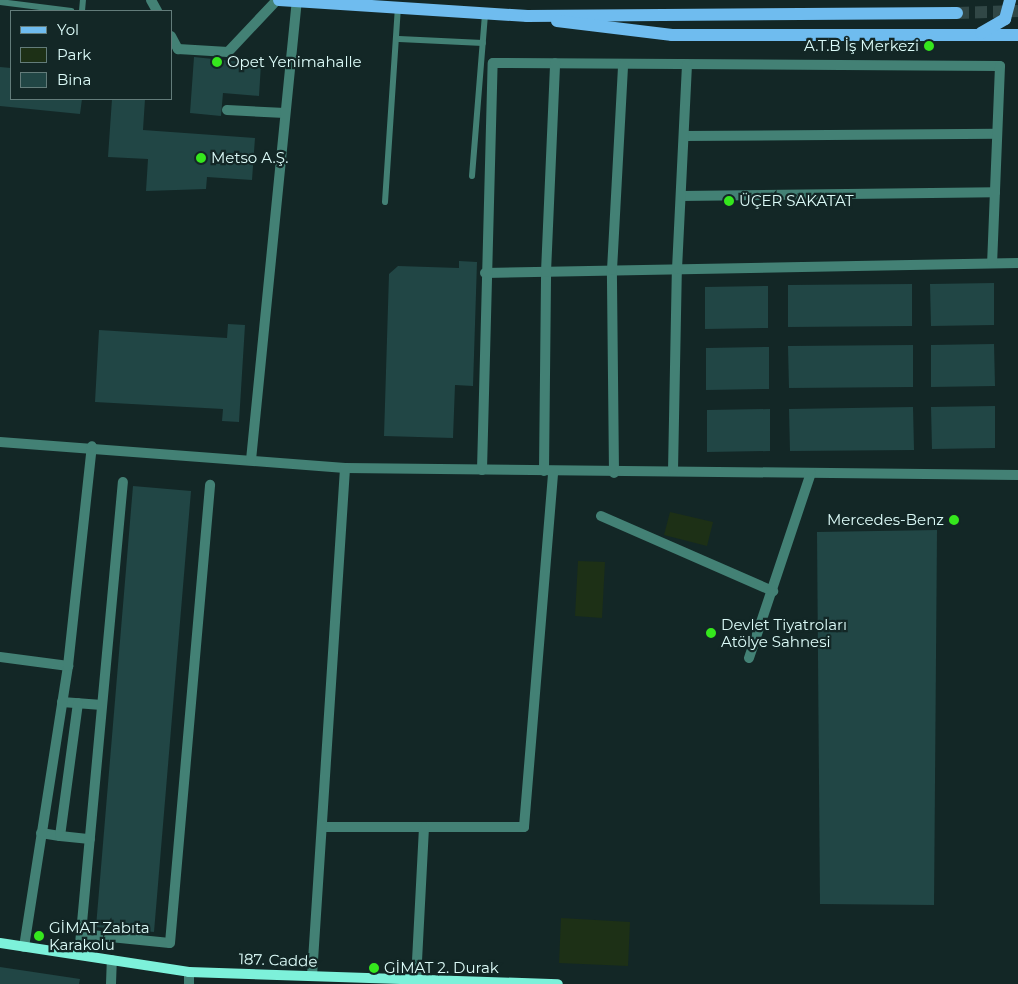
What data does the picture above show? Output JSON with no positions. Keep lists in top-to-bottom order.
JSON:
{
  "streets": {
    "main road": ["187. Cadde"]
  },
  "places": [
    "A.T.B İş Merkezi",
    "Opet Yenimahalle",
    "Metso A.Ş.",
    "ÜÇER SAKATAT",
    "Mercedes-Benz",
    "Devlet Tiyatroları Atölye Sahnesi",
    "GİMAT Zabıta Karakolu",
    "GİMAT 2. Durak"
  ],
  "legend": ["Yol", "Park", "Bina"]
}
